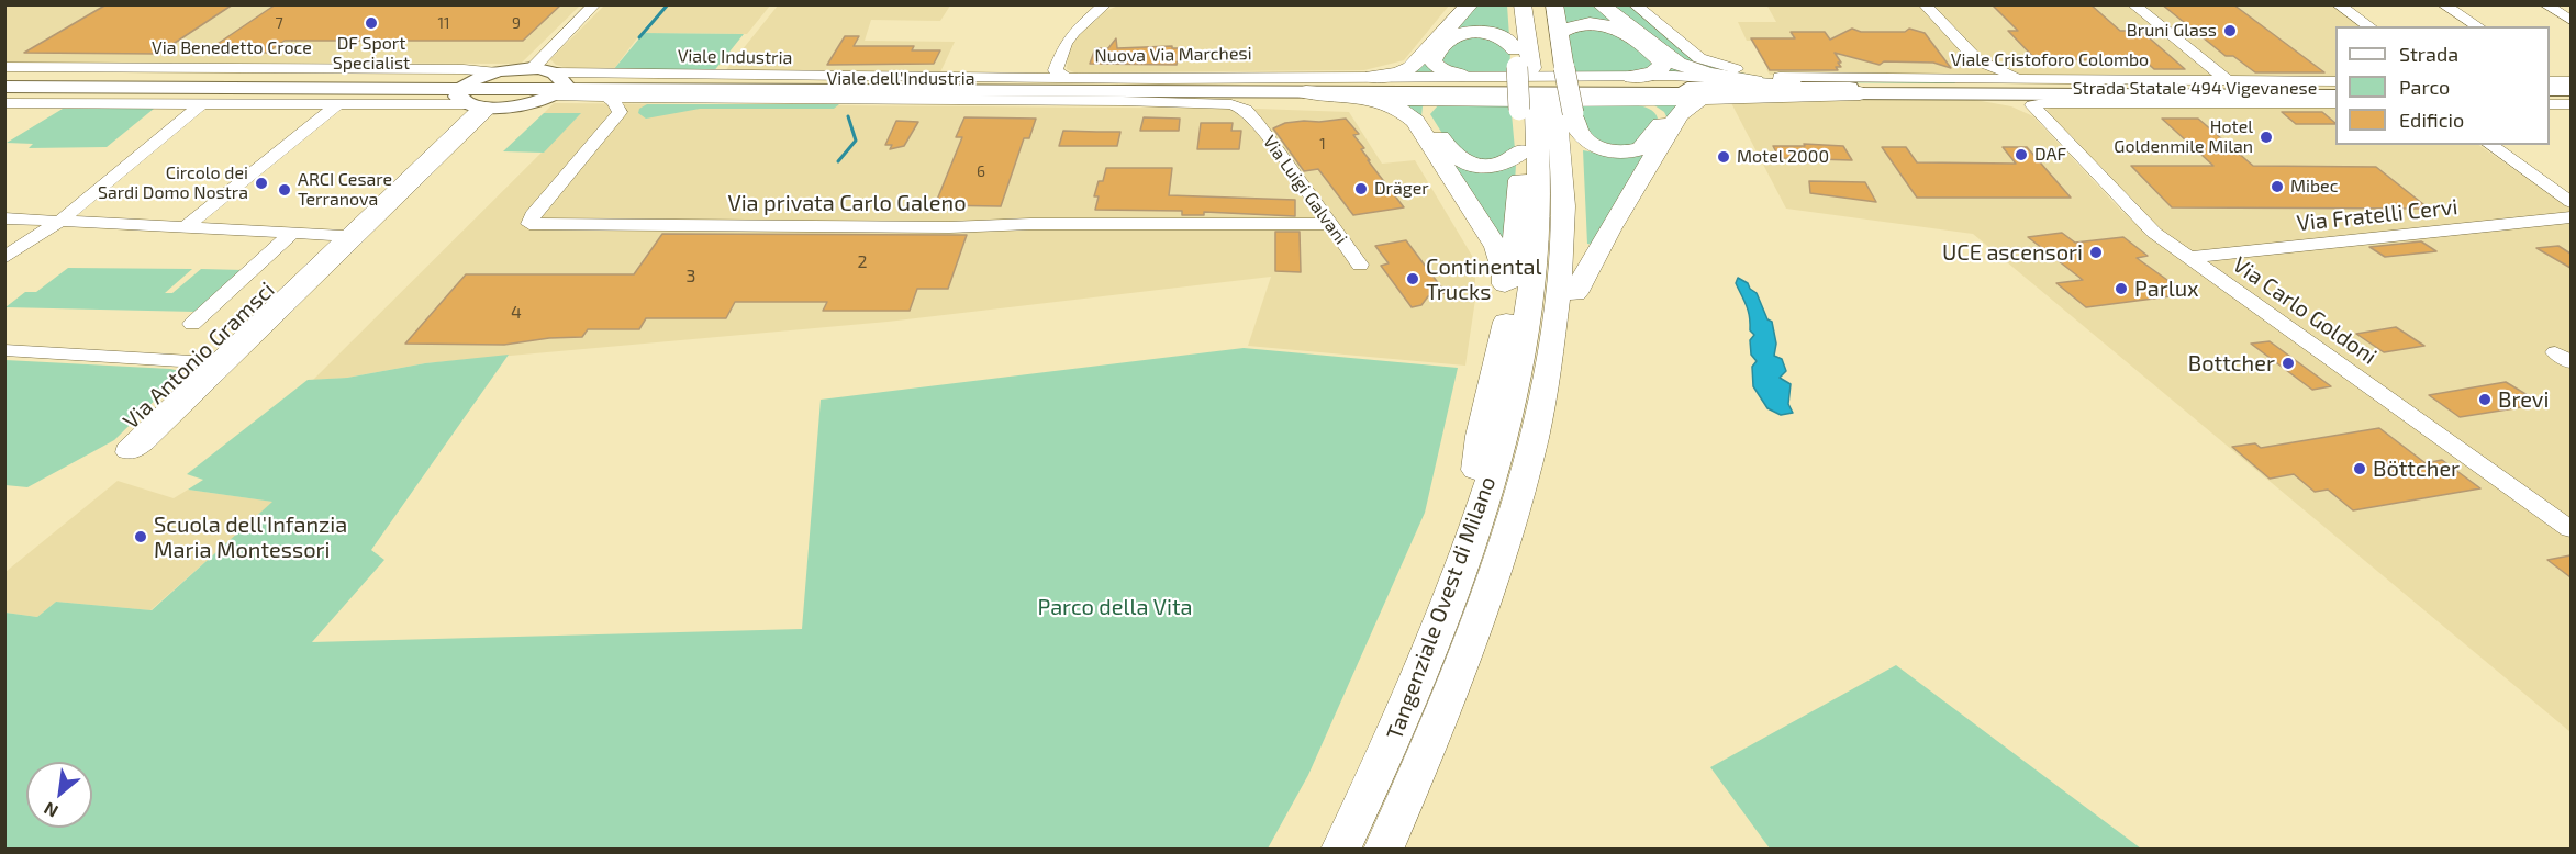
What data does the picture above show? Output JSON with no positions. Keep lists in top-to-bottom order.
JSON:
{
  "streets": {
    "highway": ["Tangenziale Ovest di Milano"],
    "main road": ["Strada Statale 494 Vigevanese"],
    "street": [
      "Via Benedetto Croce",
      "Nuova Via Marchesi",
      "Viale Industria",
      "Viale Cristoforo Colombo",
      "Viale dell'Industria",
      "Via Luigi Galvani",
      "Via privata Carlo Galeno",
      "Via Fratelli Cervi",
      "Via Carlo Goldoni",
      "Via Antonio Gramsci"
    ]
  },
  "crossings": [
    ["Nuova Via Marchesi", "Viale Industria"],
    ["Viale Cristoforo Colombo", "Strada Statale 494 Vigevanese"],
    ["Viale Cristoforo Colombo", "Via Carlo Goldoni"],
    ["Viale dell'Industria", "Via Luigi Galvani"],
    ["Viale dell'Industria", "Via privata Carlo Galeno"],
    ["Strada Statale 494 Vigevanese", "Via Carlo Goldoni"],
    ["Via Luigi Galvani", "Via privata Carlo Galeno"],
    ["Via Fratelli Cervi", "Via Carlo Goldoni"]
  ],
  "parks": ["Parco della Vita"],
  "places": [
    "DF Sport Specialist",
    "Bruni Glass",
    "Hotel Goldenmile Milan",
    "DAF",
    "Motel 2000",
    "Circolo dei Sardi Domo Nostra",
    "Mibec",
    "Dräger",
    "ARCI Cesare Terranova",
    "UCE ascensori",
    "Continental Trucks",
    "Parlux",
    "Bottcher",
    "Brevi",
    "Böttcher",
    "Scuola dell'Infanzia Maria Montessori"
  ],
  "house_numbers": [
    "7",
    "11",
    "9",
    "1",
    "6",
    "2",
    "3",
    "4"
  ],
  "legend": ["Strada", "Parco", "Edificio"],
  "north": "bottom left"
}
